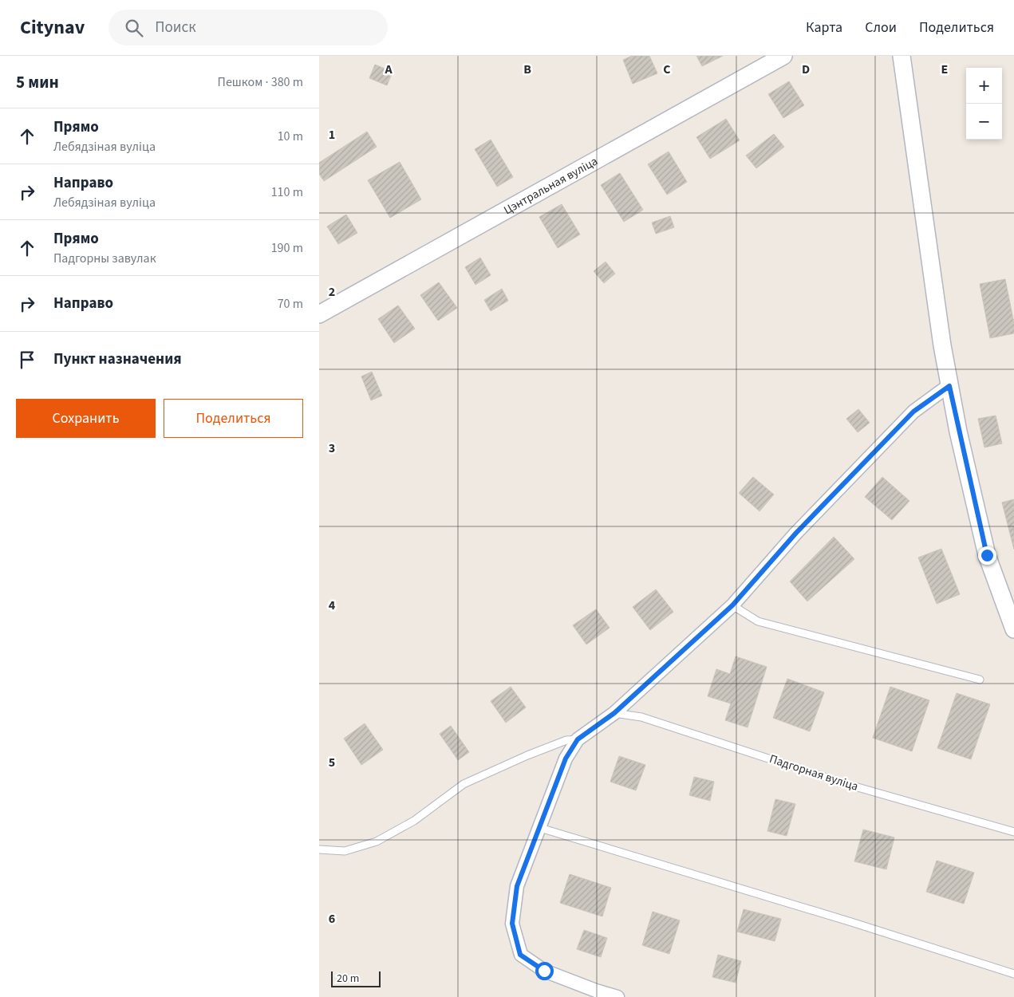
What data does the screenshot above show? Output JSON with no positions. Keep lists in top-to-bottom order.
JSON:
{
  "streets": {
    "street": ["Цэнтральная вуліца"],
    "lane": ["Падгорная вуліца"]
  },
  "scale_bar": "20 m",
  "page": {
    "header": "Citynav",
    "search": "Поиск",
    "nav": ["Карта", "Слои", "Поделиться"],
    "heading": ["5 мин", "Пешком · 380 m"],
    "map_buttons": ["+", "−"],
    "list": [
      ["Прямо", "Лебядзіная вуліца", "10 m"],
      ["Направо", "Лебядзіная вуліца", "110 m"],
      ["Прямо", "Падгорны завулак", "190 m"],
      ["Направо", "70 m"],
      "Пункт назначения"
    ],
    "buttons": ["Сохранить", "Поделиться"],
    "scale": "20 m"
  },
  "grid": {
    "columns": [
      "A",
      "B",
      "C",
      "D",
      "E"
    ],
    "rows": [
      "1",
      "2",
      "3",
      "4",
      "5",
      "6"
    ]
  }
}
